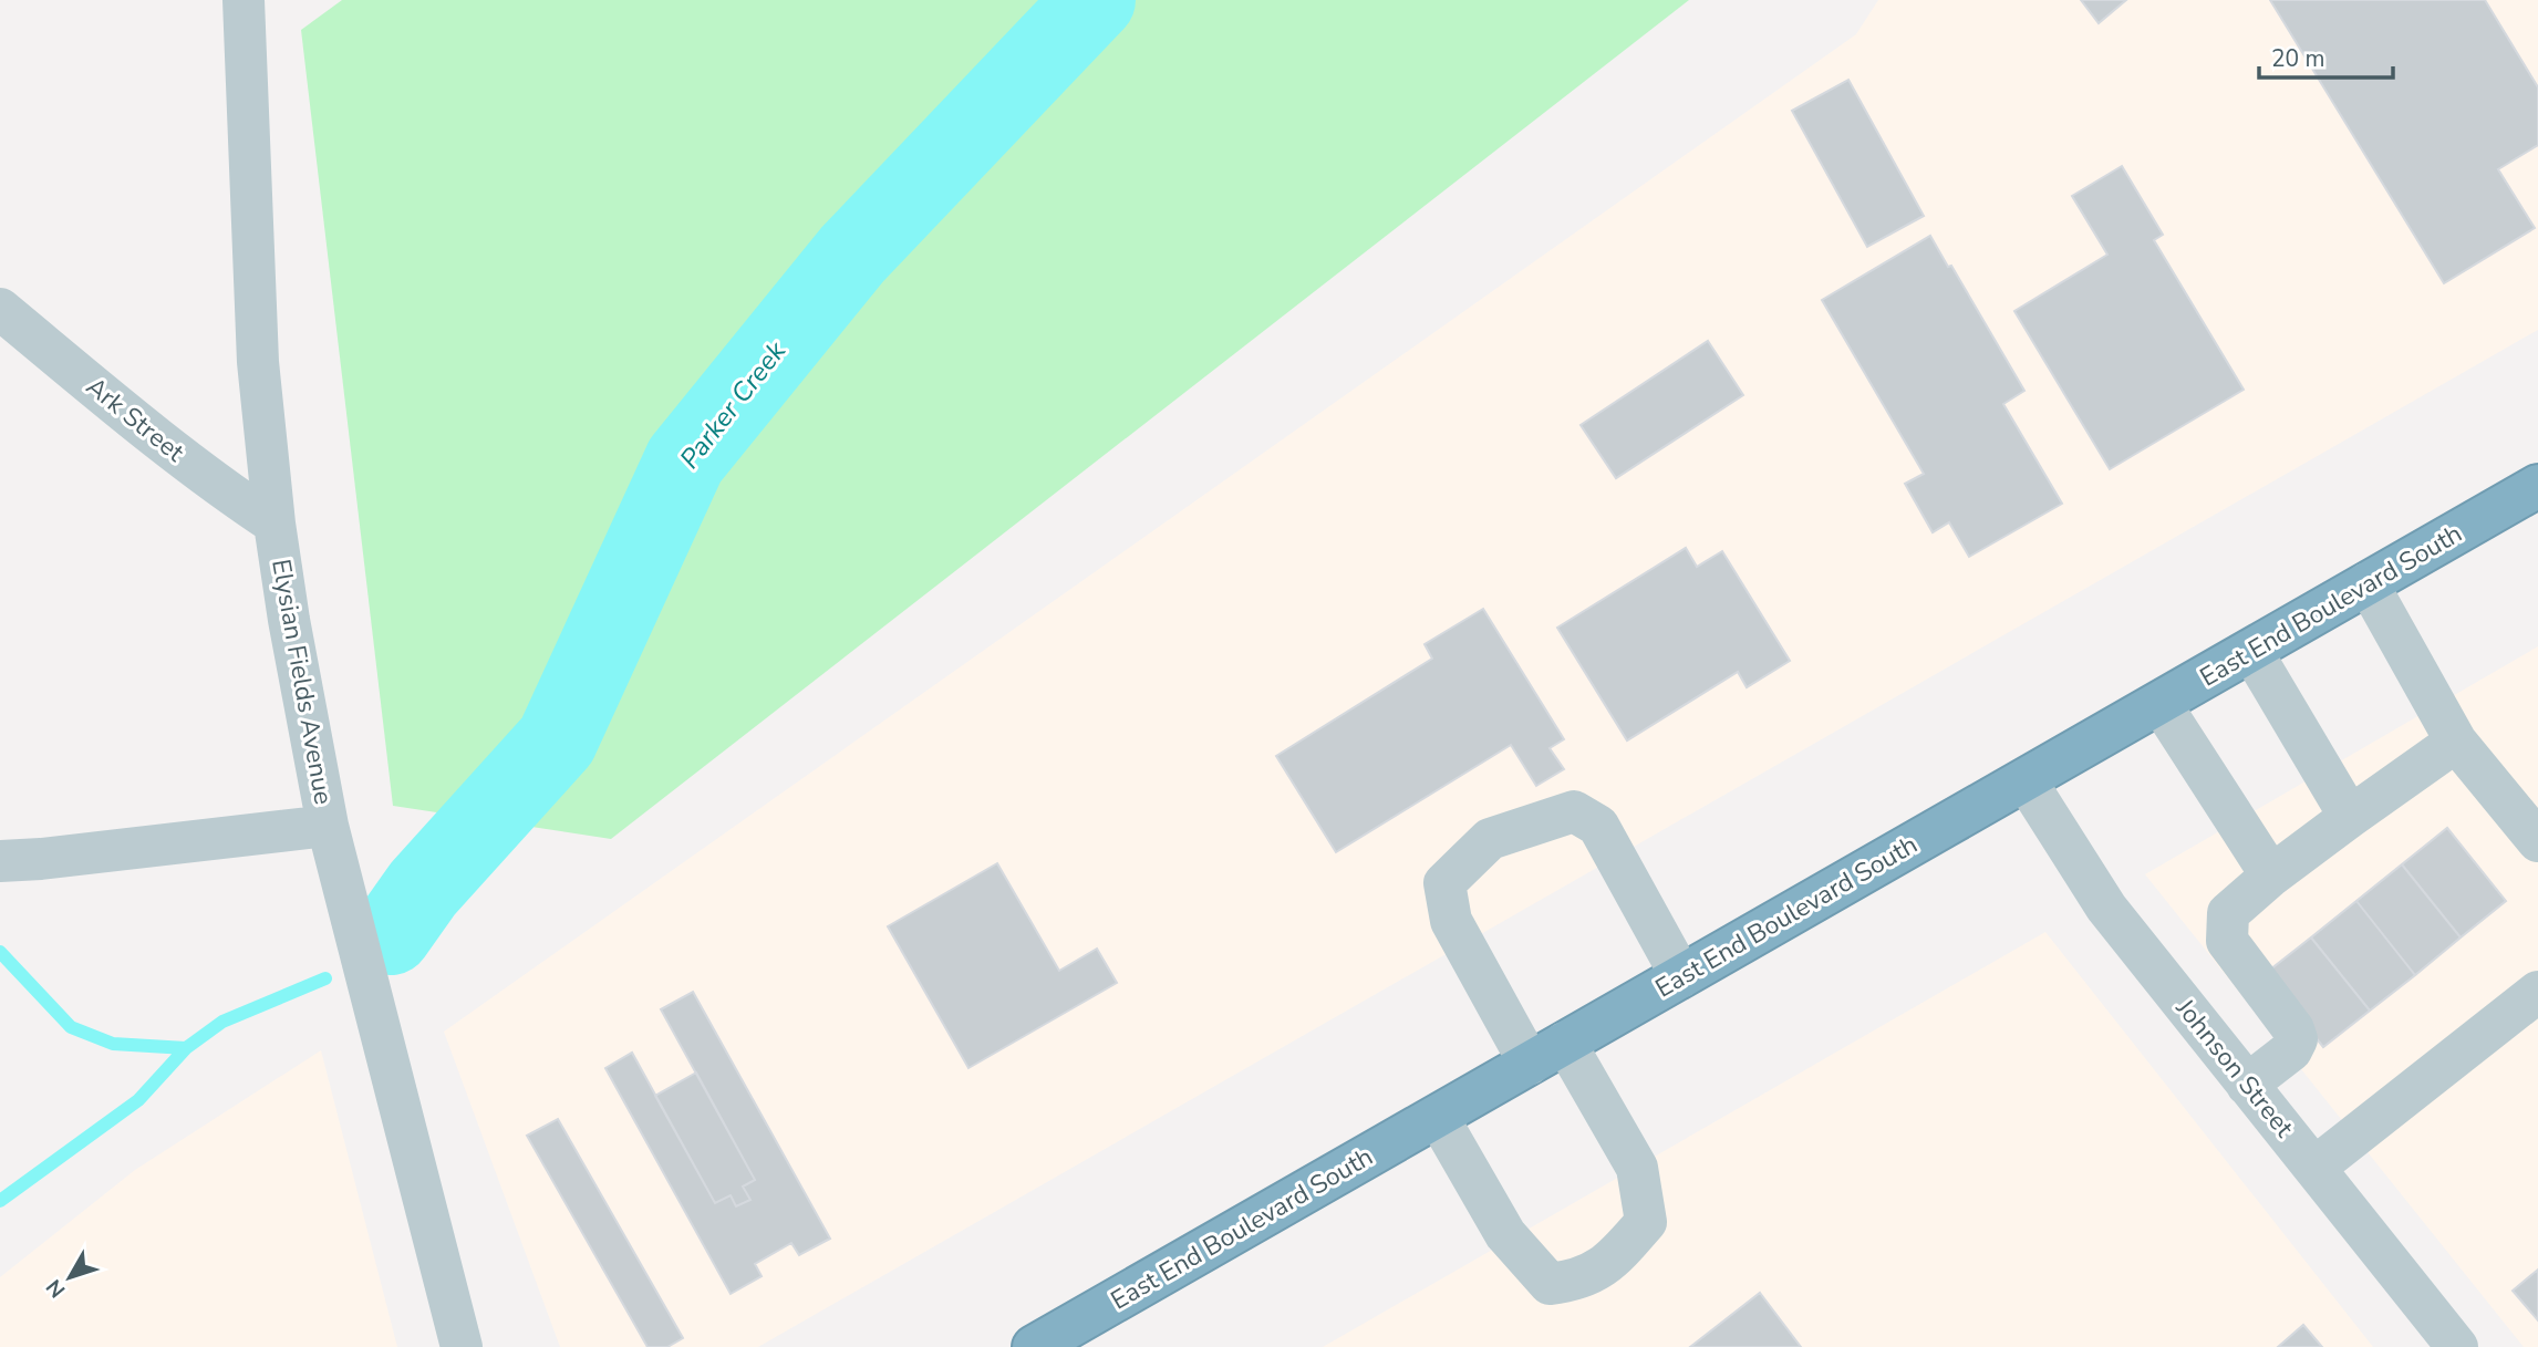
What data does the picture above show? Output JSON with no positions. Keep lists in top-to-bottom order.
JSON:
{
  "streets": {
    "highway": ["East End Boulevard South"],
    "street": ["Ark Street", "Elysian Fields Avenue", "Johnson Street"]
  },
  "crossings": [
    ["Ark Street", "Elysian Fields Avenue"],
    ["East End Boulevard South", "Johnson Street"]
  ],
  "water": ["Parker Creek"],
  "scale_bar": "20 m",
  "north": "bottom left"
}
